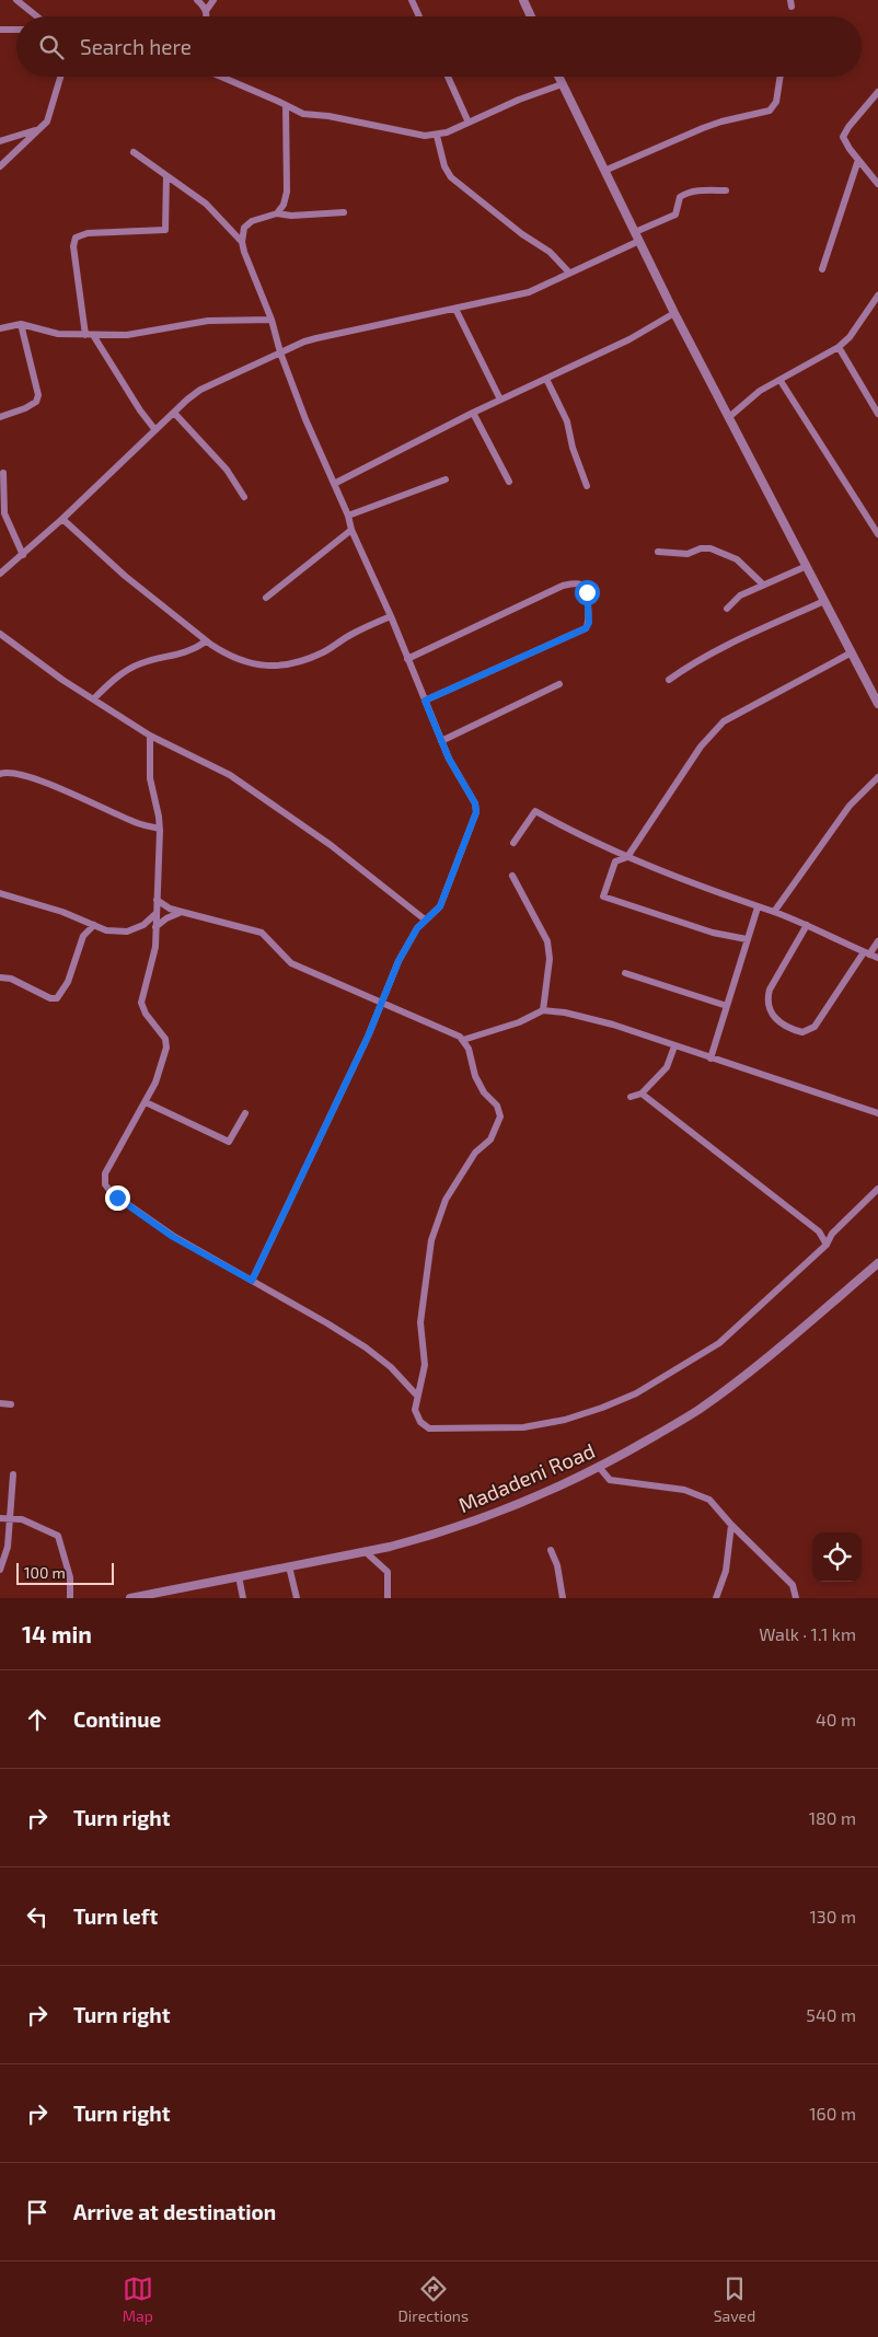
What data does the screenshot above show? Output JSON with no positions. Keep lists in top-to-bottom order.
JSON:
{
  "streets": {
    "street": ["Madadeni Road"]
  },
  "scale_bar": "100 m",
  "page": {
    "search": "Search here",
    "scale": "100 m",
    "heading": ["14 min", "Walk · 1.1 km"],
    "list": [
      ["Continue", "40 m"],
      ["Turn right", "180 m"],
      ["Turn left", "130 m"],
      ["Turn right", "540 m"],
      ["Turn right", "160 m"],
      "Arrive at destination"
    ],
    "nav": ["Map", "Directions", "Saved"]
  }
}
